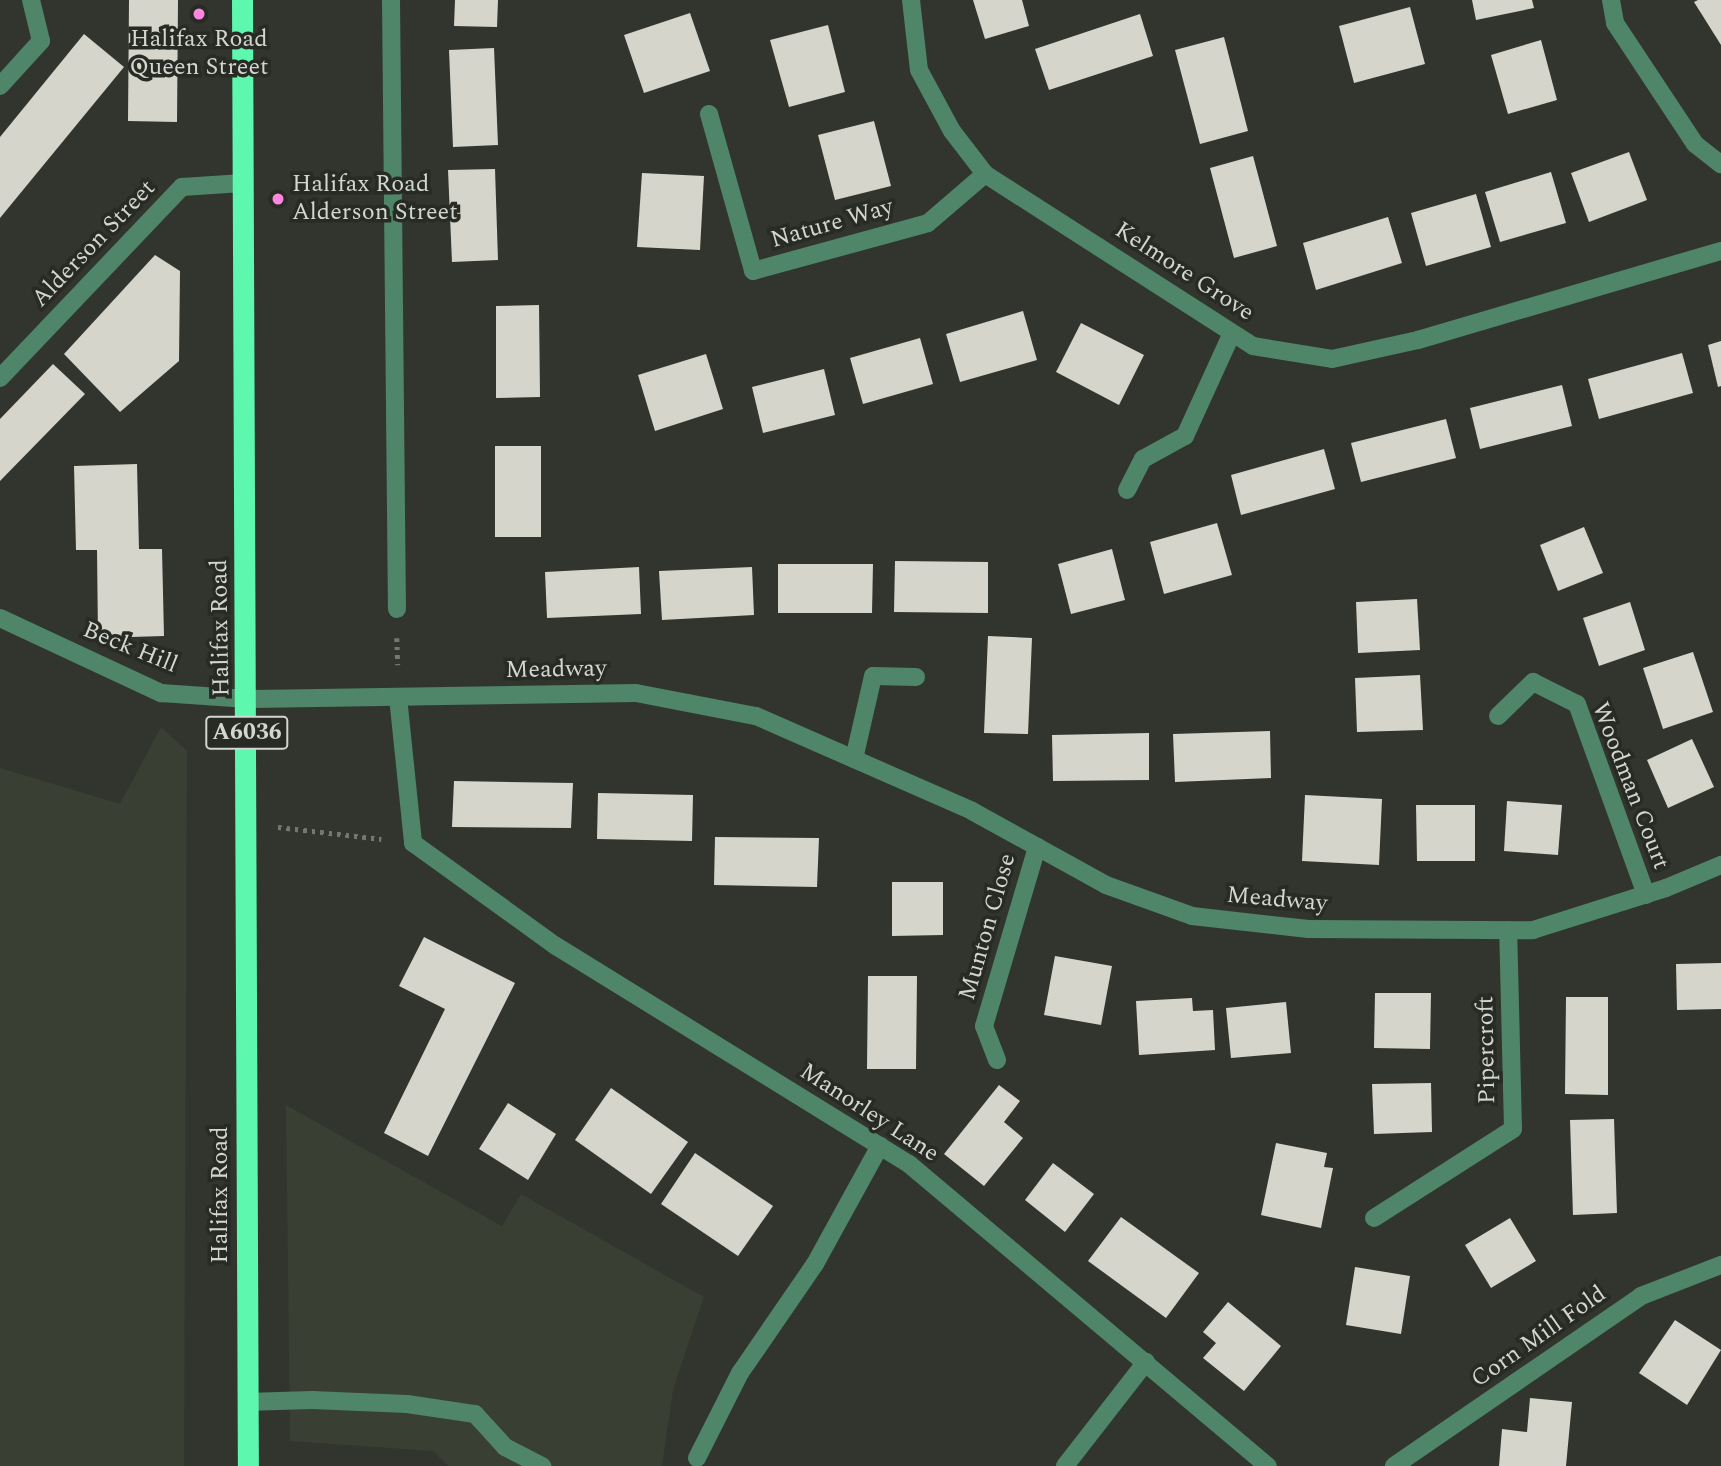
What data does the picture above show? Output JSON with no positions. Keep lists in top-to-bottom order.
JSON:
{
  "streets": {
    "highway": ["Halifax Road", "A6036"],
    "street": [
      "Nature Way",
      "Alderson Street",
      "Kelmore Grove",
      "Beck Hill",
      "Meadway",
      "Woodman Court",
      "Munton Close",
      "Pipercroft",
      "Manorley Lane",
      "Corn Mill Fold"
    ]
  },
  "crossings": [
    ["Nature Way", "Kelmore Grove"],
    ["Alderson Street", "Halifax Road"],
    ["Halifax Road", "Beck Hill"],
    ["Halifax Road", "Meadway"],
    ["Beck Hill", "Meadway"],
    ["Meadway", "Woodman Court"],
    ["Meadway", "Munton Close"],
    ["Meadway", "Pipercroft"]
  ],
  "places": ["Halifax Road Queen Street", "Halifax Road Alderson Street"]
}
